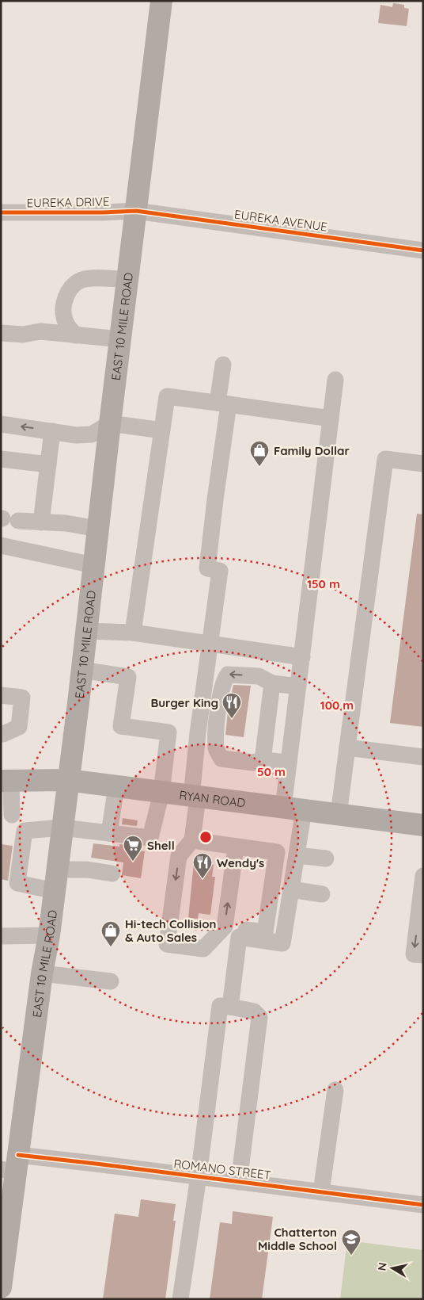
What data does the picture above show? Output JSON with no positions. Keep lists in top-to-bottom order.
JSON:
{
  "streets": {
    "main road": ["EAST 10 MILE ROAD", "RYAN ROAD"],
    "street": ["EUREKA DRIVE", "EUREKA AVENUE", "ROMANO STREET"]
  },
  "crossings": [
    ["EUREKA DRIVE", "EUREKA AVENUE"],
    ["EUREKA DRIVE", "EAST 10 MILE ROAD"],
    ["EUREKA AVENUE", "EAST 10 MILE ROAD"],
    ["EAST 10 MILE ROAD", "RYAN ROAD"],
    ["EAST 10 MILE ROAD", "ROMANO STREET"]
  ],
  "places": {
    "shop": ["Family Dollar", "Hi-tech Collision & Auto Sales"],
    "restaurant": ["Burger King", "Wendy's"],
    "supermarket": ["Shell"],
    "school or university": ["Chatterton Middle School"]
  },
  "north": "left",
  "rings": ["150 m", "100 m", "50 m"]
}
